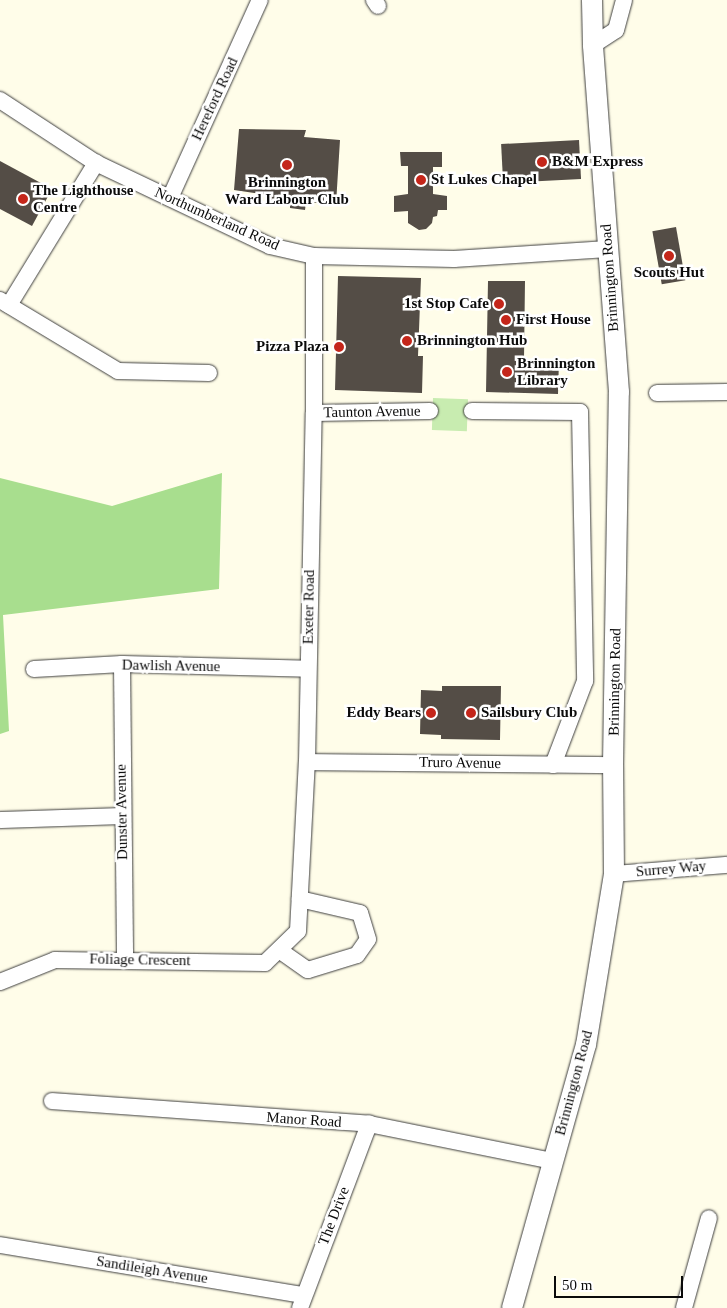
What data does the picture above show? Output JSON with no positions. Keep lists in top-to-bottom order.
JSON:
{
  "streets": {
    "street": [
      "Hereford Road",
      "Northumberland Road",
      "Brinnington Road",
      "Taunton Avenue",
      "Exeter Road",
      "Dawlish Avenue",
      "Truro Avenue",
      "Dunster Avenue",
      "Surrey Way",
      "Foliage Crescent",
      "Manor Road",
      "The Drive",
      "Sandileigh Avenue"
    ]
  },
  "crossings": [
    ["Hereford Road", "Northumberland Road"],
    ["Northumberland Road", "Brinnington Road"],
    ["Northumberland Road", "Exeter Road"],
    ["Brinnington Road", "Truro Avenue"],
    ["Brinnington Road", "Surrey Way"],
    ["Brinnington Road", "Manor Road"],
    ["Taunton Avenue", "Exeter Road"],
    ["Exeter Road", "Dawlish Avenue"],
    ["Exeter Road", "Truro Avenue"],
    ["Exeter Road", "Foliage Crescent"],
    ["Dawlish Avenue", "Dunster Avenue"],
    ["Dunster Avenue", "Foliage Crescent"],
    ["Manor Road", "The Drive"],
    ["The Drive", "Sandileigh Avenue"]
  ],
  "places": [
    "B&M Express",
    "Brinnington Ward Labour Club",
    "St Lukes Chapel",
    "The Lighthouse Centre",
    "Scouts Hut",
    "1st Stop Cafe",
    "First House",
    "Brinnington Hub",
    "Pizza Plaza",
    "Brinnington Library",
    "Eddy Bears",
    "Sailsbury Club"
  ],
  "scale_bar": "50 m"
}
